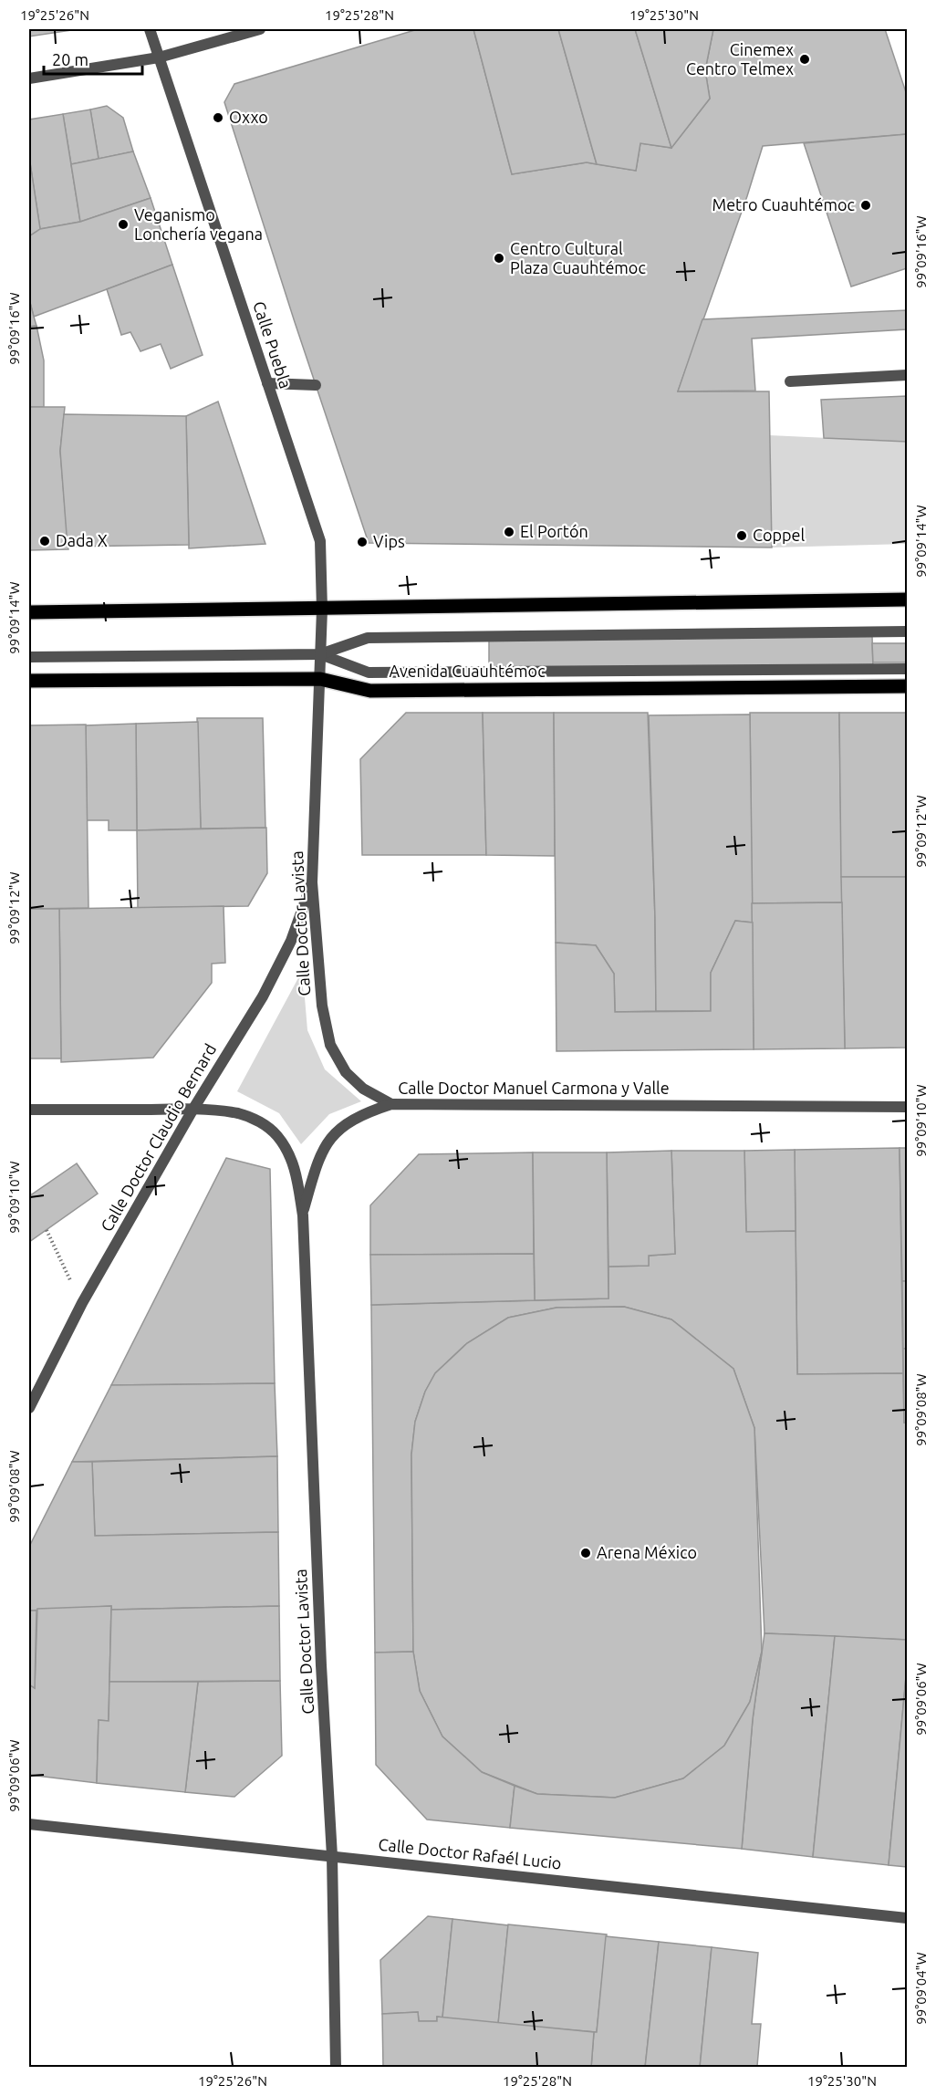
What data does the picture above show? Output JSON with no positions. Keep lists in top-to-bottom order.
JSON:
{
  "streets": {
    "main road": ["Avenida Cuauhtémoc"],
    "street": [
      "Calle Puebla",
      "Calle Doctor Lavista",
      "Calle Doctor Manuel Carmona y Valle",
      "Calle Doctor Claudio Bernard",
      "Calle Doctor Rafaél Lucio"
    ]
  },
  "crossings": [
    ["Calle Puebla", "Avenida Cuauhtémoc"],
    ["Calle Puebla", "Calle Doctor Lavista"],
    ["Avenida Cuauhtémoc", "Calle Doctor Lavista"],
    ["Calle Doctor Lavista", "Calle Doctor Manuel Carmona y Valle"],
    ["Calle Doctor Lavista", "Calle Doctor Claudio Bernard"],
    ["Calle Doctor Lavista", "Calle Doctor Rafaél Lucio"]
  ],
  "places": [
    "Cinemex Centro Telmex",
    "Oxxo",
    "Metro Cuauhtémoc",
    "Veganismo Lonchería vegana",
    "Centro Cultural Plaza Cuauhtémoc",
    "El Portón",
    "Coppel",
    "Dada X",
    "Vips",
    "Arena México"
  ],
  "scale_bar": "20 m",
  "coordinates": [
    "19°25'26\"N",
    "19°25'28\"N",
    "19°25'30\"N",
    "99°09'16\"W",
    "99°09'14\"W",
    "99°09'12\"W",
    "99°09'10\"W",
    "99°09'08\"W",
    "99°09'06\"W",
    "99°09'04\"W"
  ]
}
